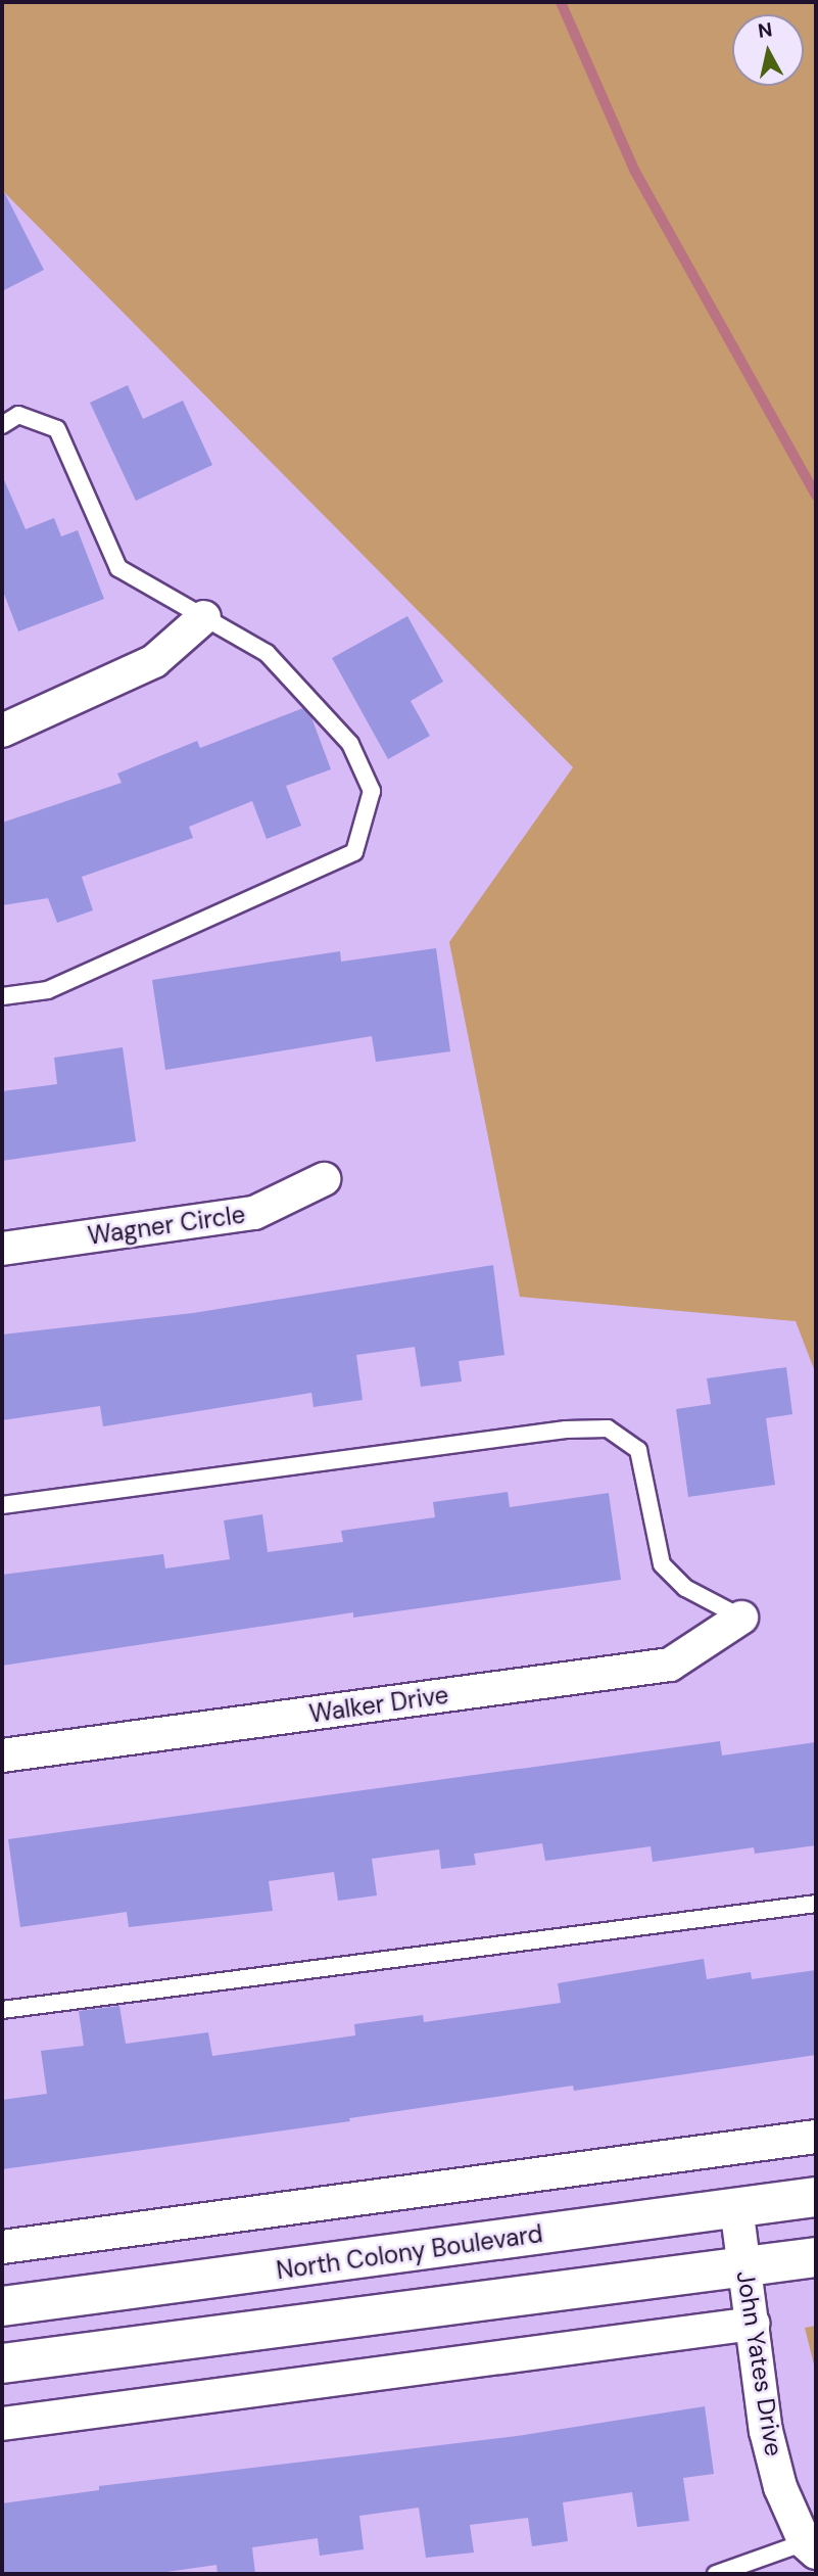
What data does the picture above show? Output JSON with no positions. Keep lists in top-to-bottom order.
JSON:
{
  "streets": {
    "main road": ["North Colony Boulevard"],
    "street": ["Wagner Circle", "Walker Drive", "John Yates Drive"]
  },
  "crossings": [
    ["North Colony Boulevard", "John Yates Drive"]
  ],
  "north": "top"
}
